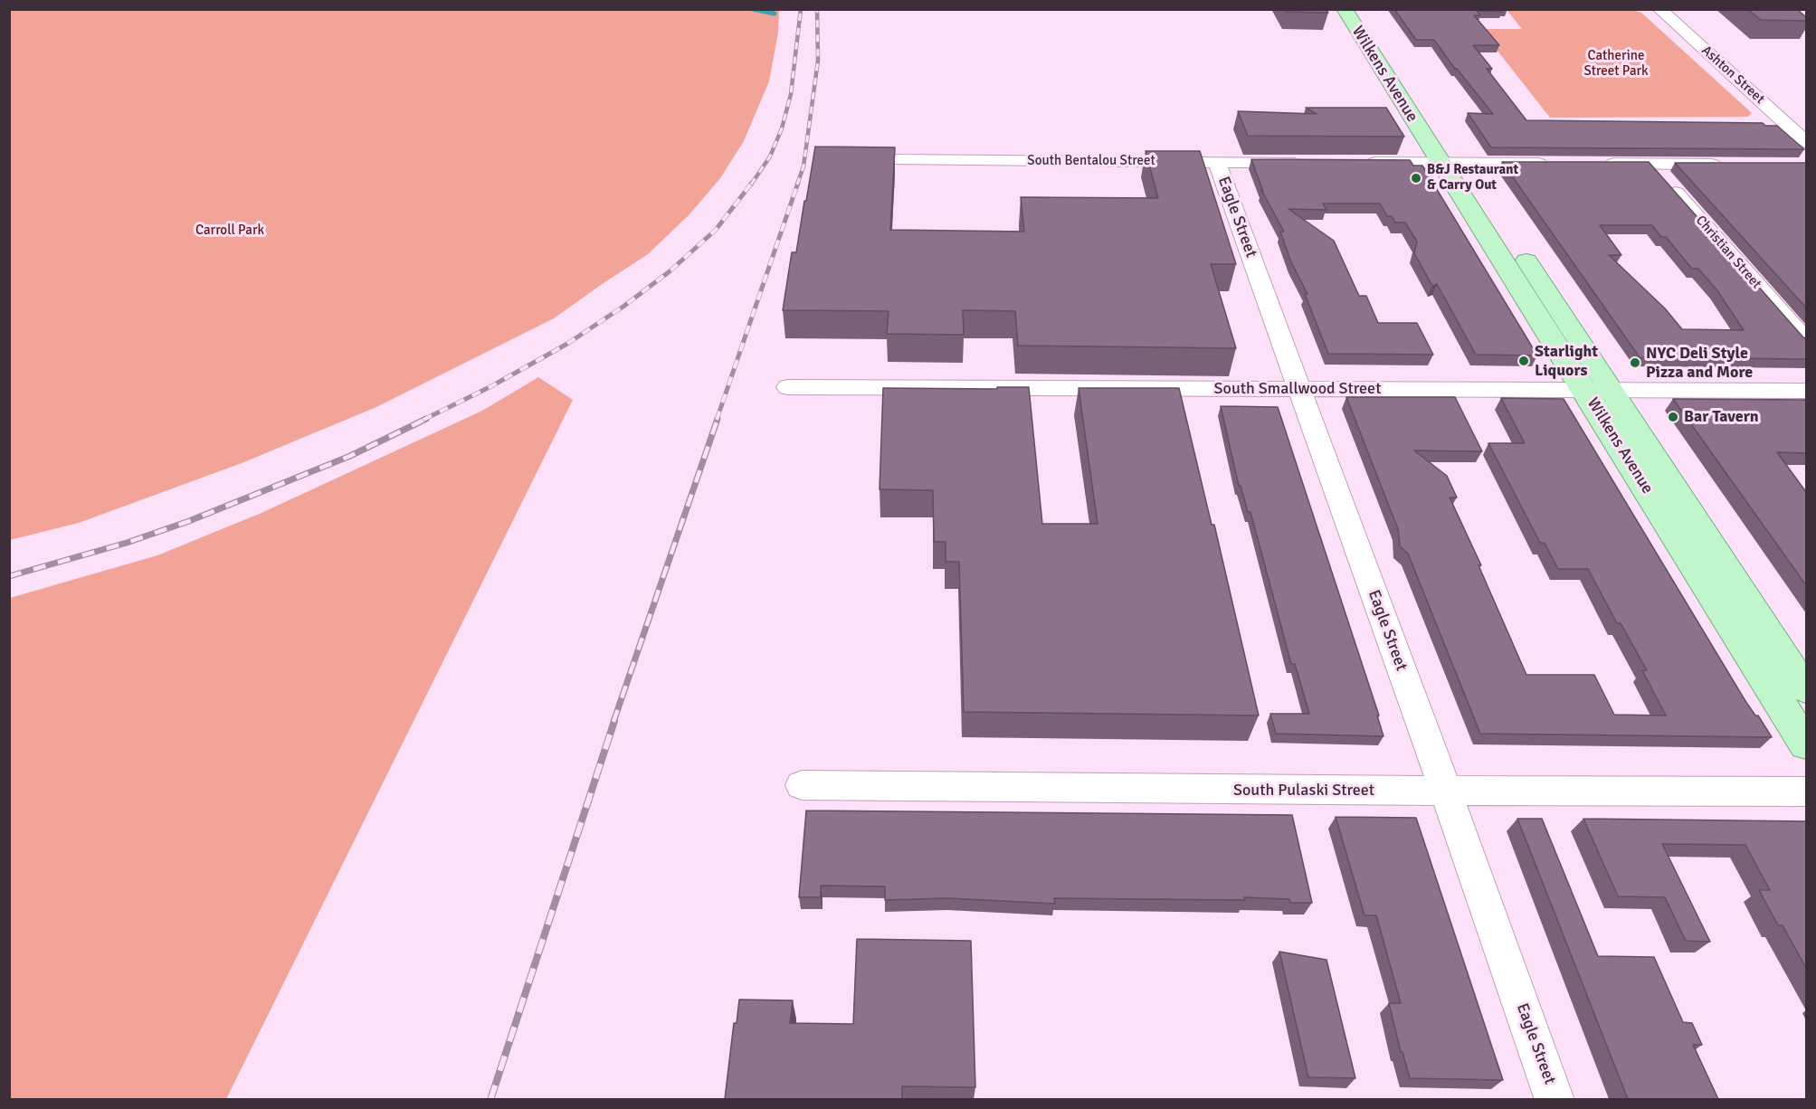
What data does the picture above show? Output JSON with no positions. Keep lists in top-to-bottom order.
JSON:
{
  "streets": {
    "main road": ["Wilkens Avenue"],
    "street": [
      "Ashton Street",
      "South Bentalou Street",
      "Eagle Street",
      "Christian Street",
      "South Smallwood Street",
      "South Pulaski Street"
    ]
  },
  "crossings": [
    ["Wilkens Avenue", "South Smallwood Street"],
    ["South Bentalou Street", "Eagle Street"],
    ["Eagle Street", "South Smallwood Street"],
    ["Eagle Street", "South Pulaski Street"]
  ],
  "parks": ["Catherine Street Park", "Carroll Park"],
  "places": [
    "B&J Restaurant & Carry Out",
    "Starlight Liquors",
    "NYC Deli Style Pizza and More",
    "Bar Tavern"
  ]
}
